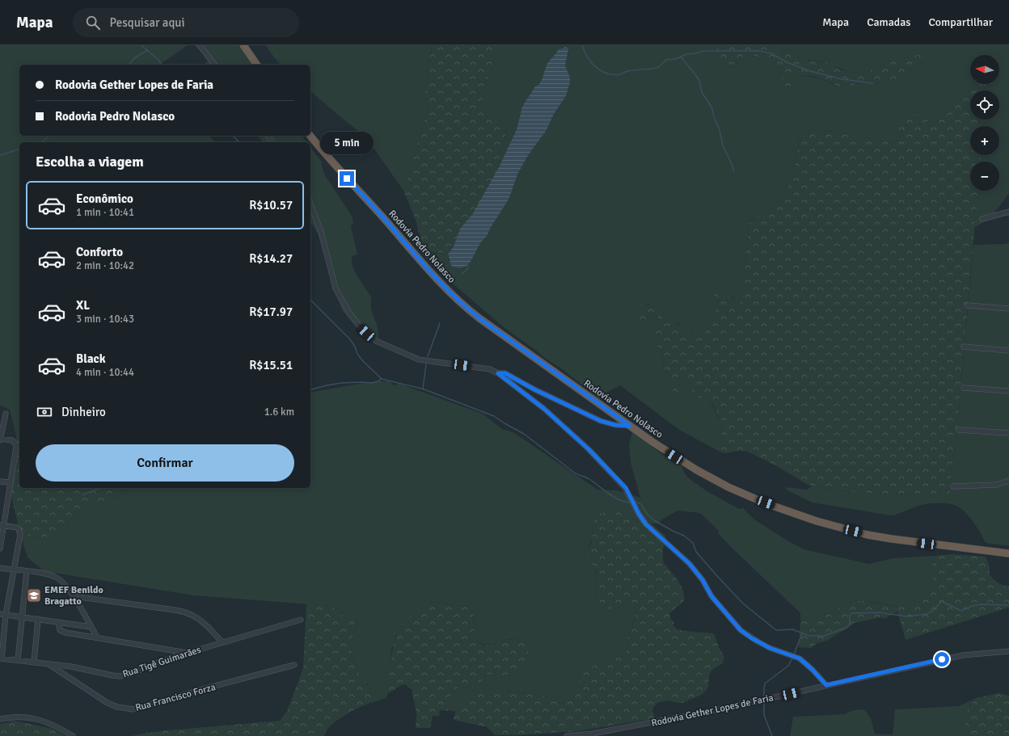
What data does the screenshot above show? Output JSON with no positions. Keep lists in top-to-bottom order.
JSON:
{
  "streets": {
    "highway": ["Rodovia Pedro Nolasco"],
    "street": ["Rua Tigê Guimarães", "Rua Francisco Forza", "Rodovia Gether Lopes de Faria"]
  },
  "crossings": [
    ["Rua Tigê Guimarães", "Rua Francisco Forza"]
  ],
  "places": {
    "school or university": ["EMEF Benildo Bragatto"]
  },
  "north": "left",
  "page": {
    "header": "Mapa",
    "search": "Pesquisar aqui",
    "nav": ["Mapa", "Camadas", "Compartilhar"],
    "map_buttons": ["+", "−"],
    "banner": ["Rodovia Gether Lopes de Faria", "Rodovia Pedro Nolasco"],
    "bubble": "5 min",
    "heading": "Escolha a viagem",
    "list": [
      {
        "name": "Econômico",
        "note": "1 min · 10:41",
        "value": "R$10.57"
      },
      {
        "name": "Conforto",
        "note": "2 min · 10:42",
        "value": "R$14.27"
      },
      {
        "name": "XL",
        "note": "3 min · 10:43",
        "value": "R$17.97"
      },
      {
        "name": "Black",
        "note": "4 min · 10:44",
        "value": "R$15.51"
      }
    ],
    "pay": ["Dinheiro", "1.6 km"],
    "buttons": "Confirmar"
  }
}
